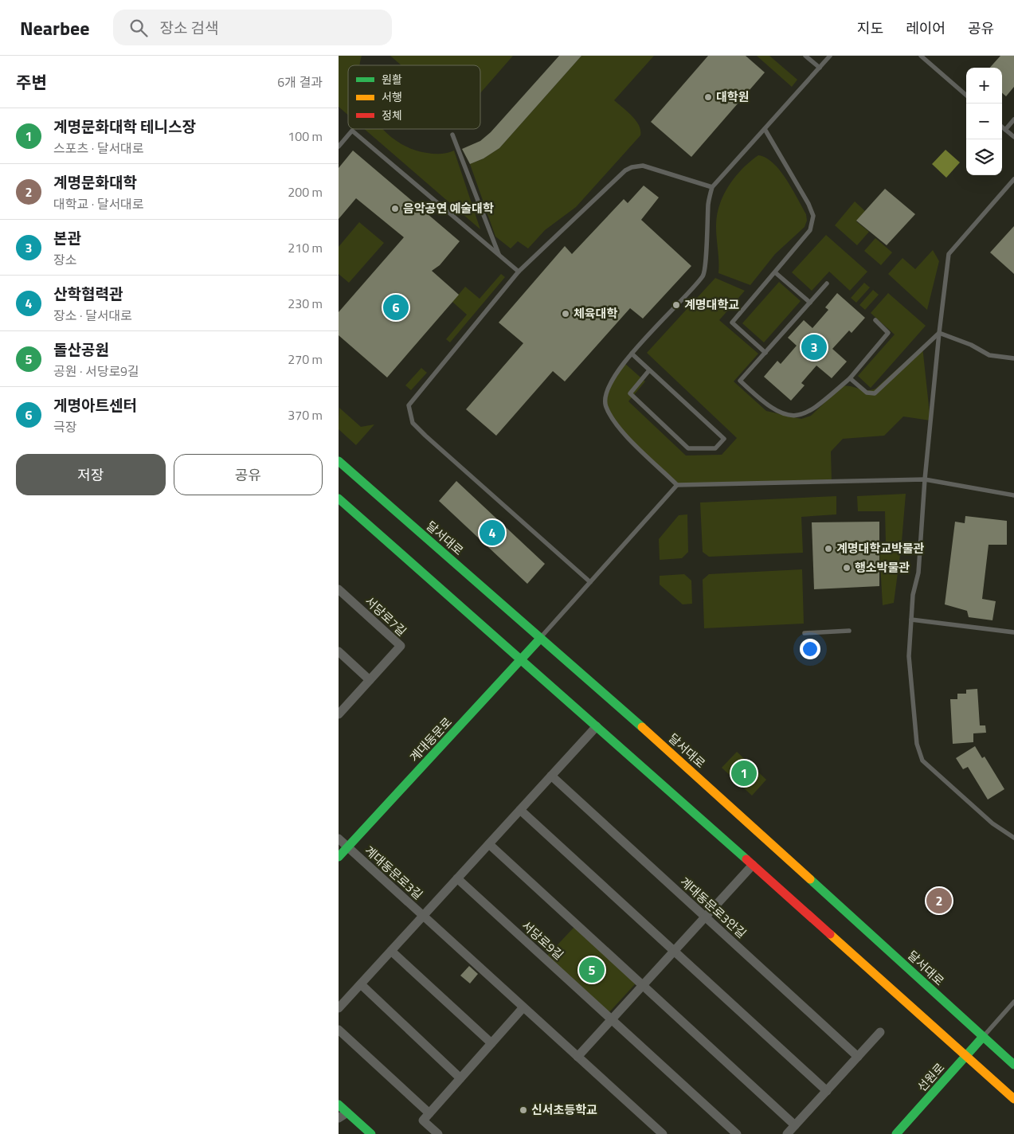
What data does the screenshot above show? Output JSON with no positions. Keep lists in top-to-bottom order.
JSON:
{
  "streets": {
    "main road": ["달서대로", "계대동문로", "선원로"],
    "street": [
      "서당로7길",
      "계대동문로3길",
      "계대동문로3안길",
      "서당로9길"
    ]
  },
  "crossings": [
    ["달서대로", "계대동문로"],
    ["달서대로", "선원로"],
    ["계대동문로", "계대동문로3길"]
  ],
  "places": [
    "대학원",
    "음악공연 예술대학",
    "계명대학교",
    "체육대학",
    "계명대학교박물관",
    "행소박물관",
    "신서초등학교"
  ],
  "legend": ["원활", "서행", "정체"],
  "page": {
    "header": "Nearbee",
    "search": "장소 검색",
    "nav": ["지도", "레이어", "공유"],
    "heading": ["주변", "6개 결과"],
    "map_buttons": ["+", "−"],
    "list": [
      {
        "mark": "1",
        "name": "계명문화대학 테니스장",
        "note": "스포츠 · 달서대로",
        "value": "100 m"
      },
      {
        "mark": "2",
        "name": "계명문화대학",
        "note": "대학교 · 달서대로",
        "value": "200 m"
      },
      {
        "mark": "3",
        "name": "본관",
        "note": "장소",
        "value": "210 m"
      },
      {
        "mark": "4",
        "name": "산학협력관",
        "note": "장소 · 달서대로",
        "value": "230 m"
      },
      {
        "mark": "5",
        "name": "돌산공원",
        "note": "공원 · 서당로9길",
        "value": "270 m"
      },
      {
        "mark": "6",
        "name": "게명아트센터",
        "note": "극장",
        "value": "370 m"
      }
    ],
    "pins": [
      "6",
      "3",
      "4",
      "1",
      "2",
      "5"
    ],
    "buttons": ["저장", "공유"]
  }
}
